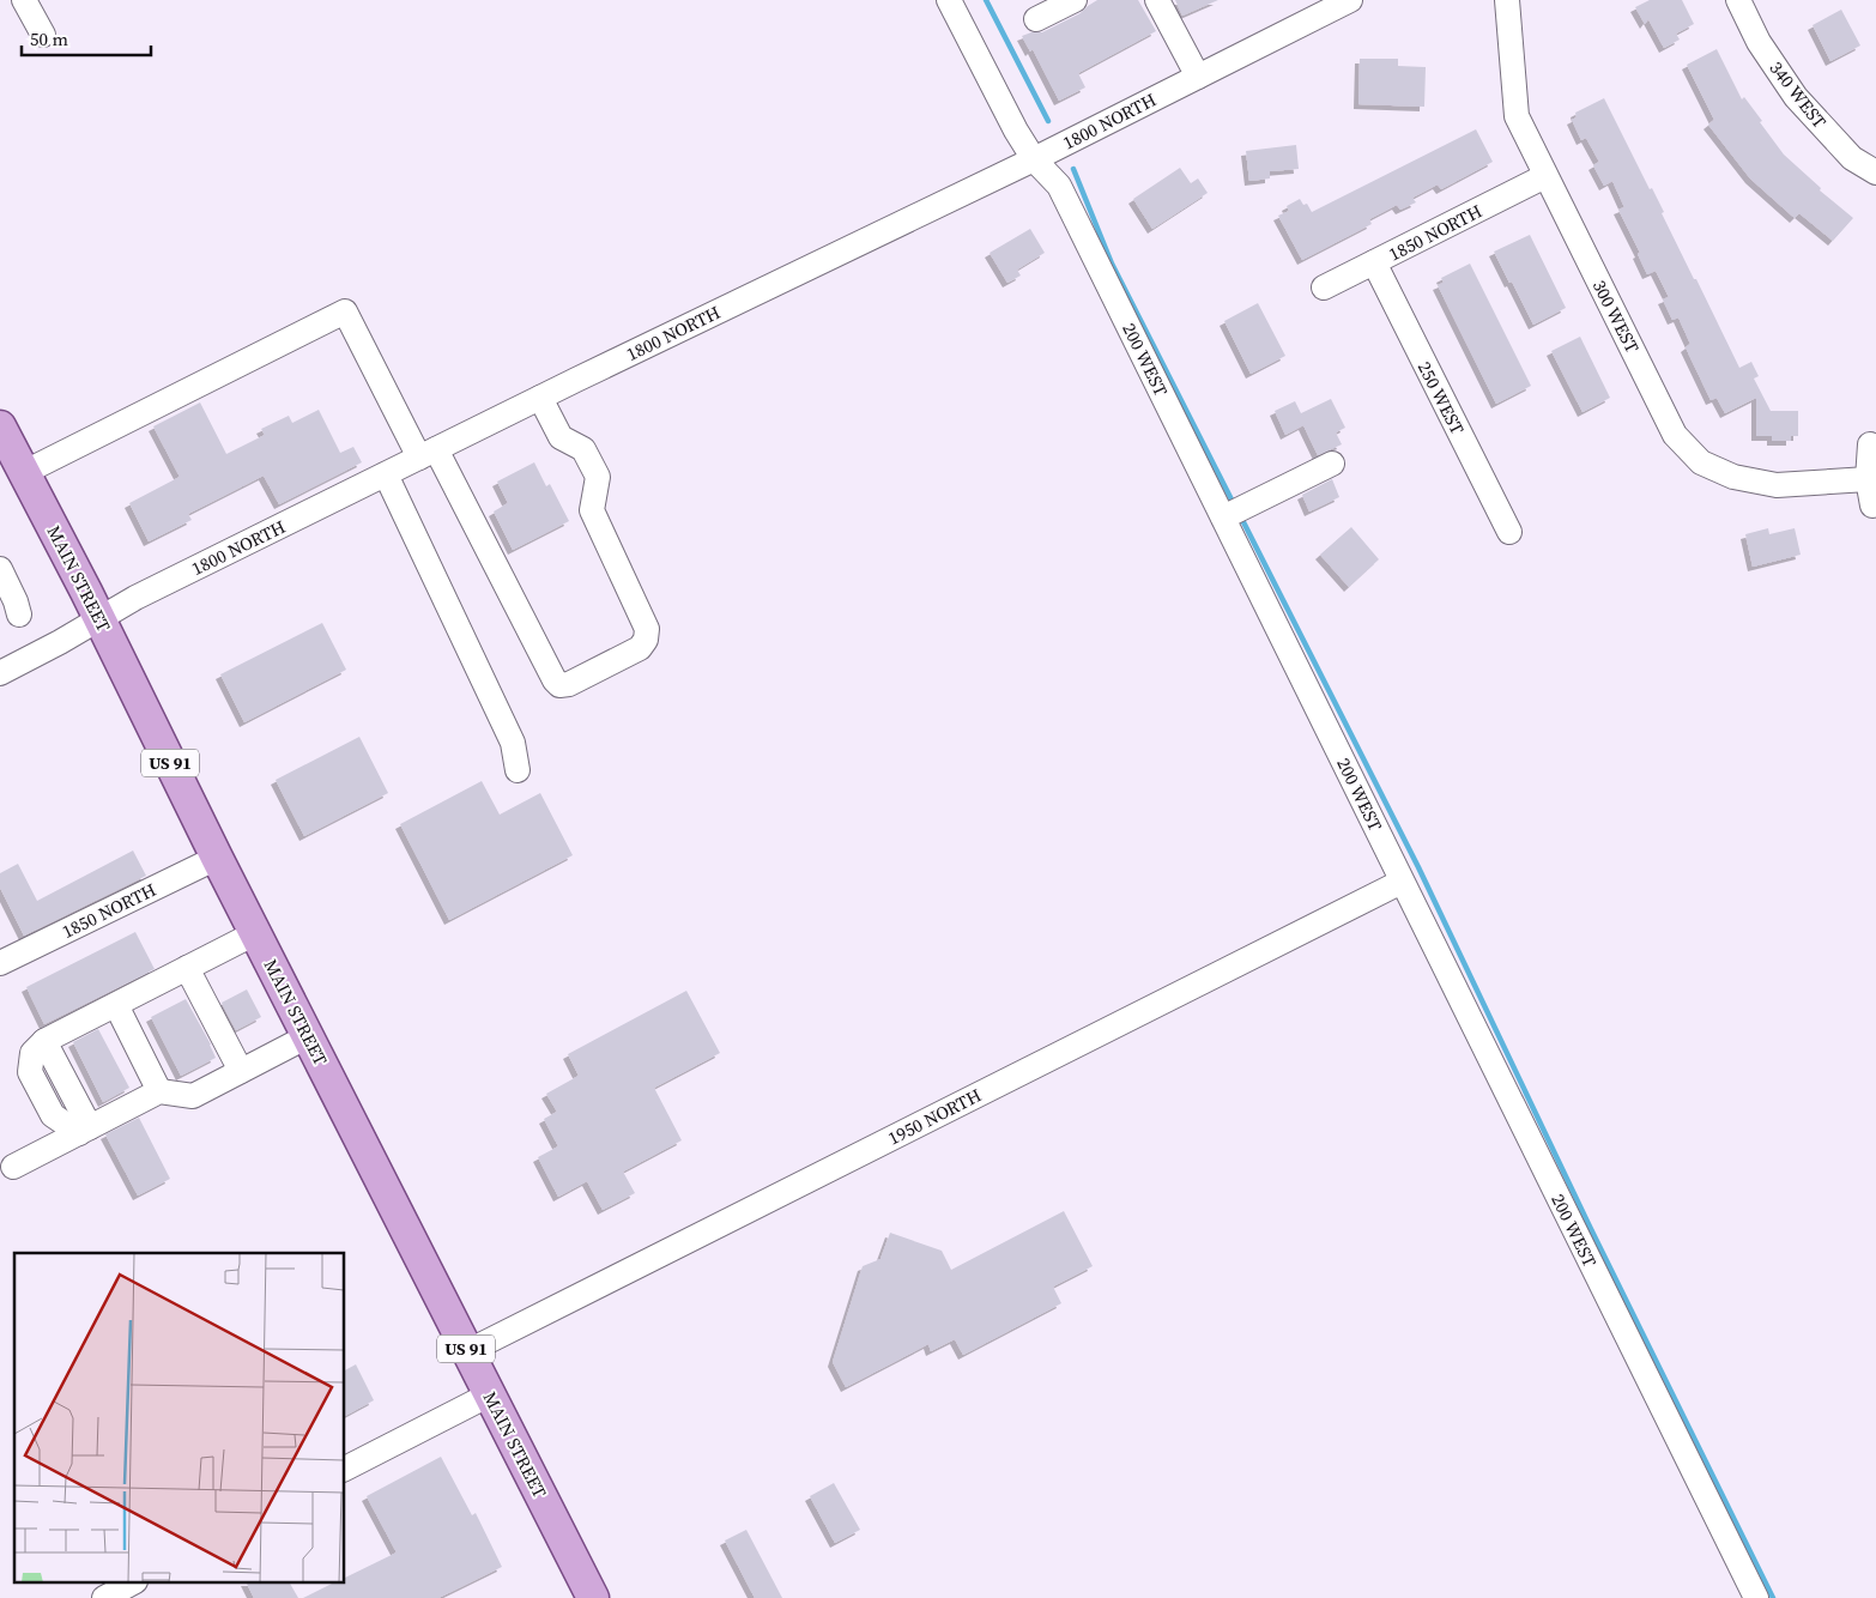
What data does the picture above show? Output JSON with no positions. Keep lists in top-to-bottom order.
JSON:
{
  "streets": {
    "main road": ["MAIN STREET", "US 91"],
    "street": [
      "340 WEST",
      "1800 NORTH",
      "1850 NORTH",
      "300 WEST",
      "200 WEST",
      "250 WEST",
      "1950 NORTH"
    ]
  },
  "crossings": [
    ["1800 NORTH", "200 WEST"],
    ["1800 NORTH", "MAIN STREET"],
    ["1850 NORTH", "300 WEST"],
    ["1850 NORTH", "250 WEST"],
    ["1850 NORTH", "MAIN STREET"],
    ["200 WEST", "1950 NORTH"],
    ["MAIN STREET", "1950 NORTH"]
  ],
  "scale_bar": "50 m"
}
